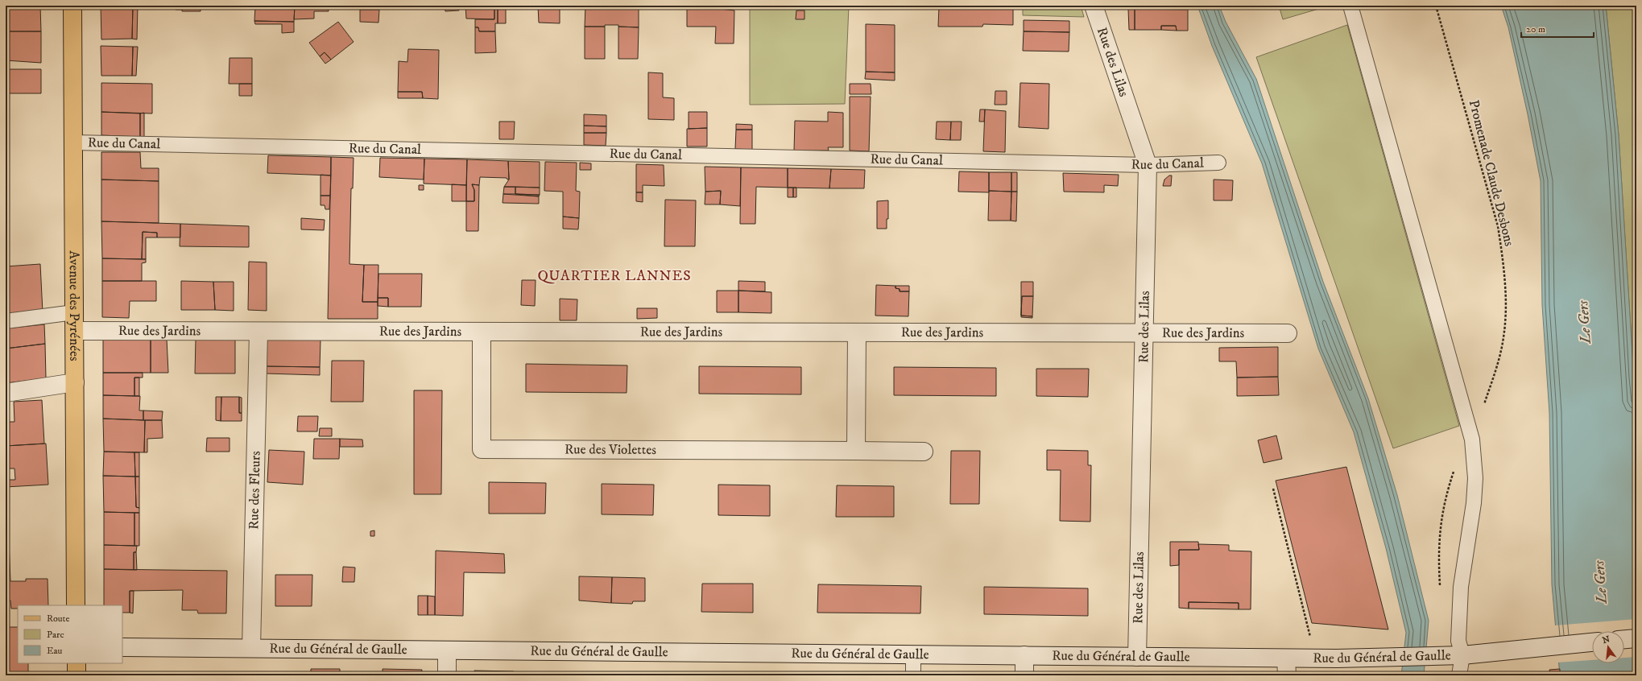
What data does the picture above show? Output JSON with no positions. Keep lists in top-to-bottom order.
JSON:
{
  "streets": {
    "main road": ["Avenue des Pyrénées"],
    "street": [
      "Rue des Lilas",
      "Rue des Jardins",
      "Rue des Violettes",
      "Rue des Fleurs",
      "Rue du Général de Gaulle"
    ],
    "lane": ["Rue du Canal"],
    "path": ["Promenade Claude Desbons"]
  },
  "crossings": [
    ["Rue des Lilas", "Rue du Canal"],
    ["Rue des Lilas", "Rue des Jardins"],
    ["Rue des Lilas", "Rue du Général de Gaulle"],
    ["Rue du Canal", "Avenue des Pyrénées"],
    ["Avenue des Pyrénées", "Rue des Jardins"],
    ["Rue des Jardins", "Rue des Violettes"],
    ["Rue des Jardins", "Rue des Fleurs"],
    ["Rue des Fleurs", "Rue du Général de Gaulle"]
  ],
  "districts": ["QUARTIER LANNES"],
  "water": ["Le Gers"],
  "legend": ["Route", "Parc", "Eau"],
  "scale_bar": "20 m",
  "north": "top"
}
